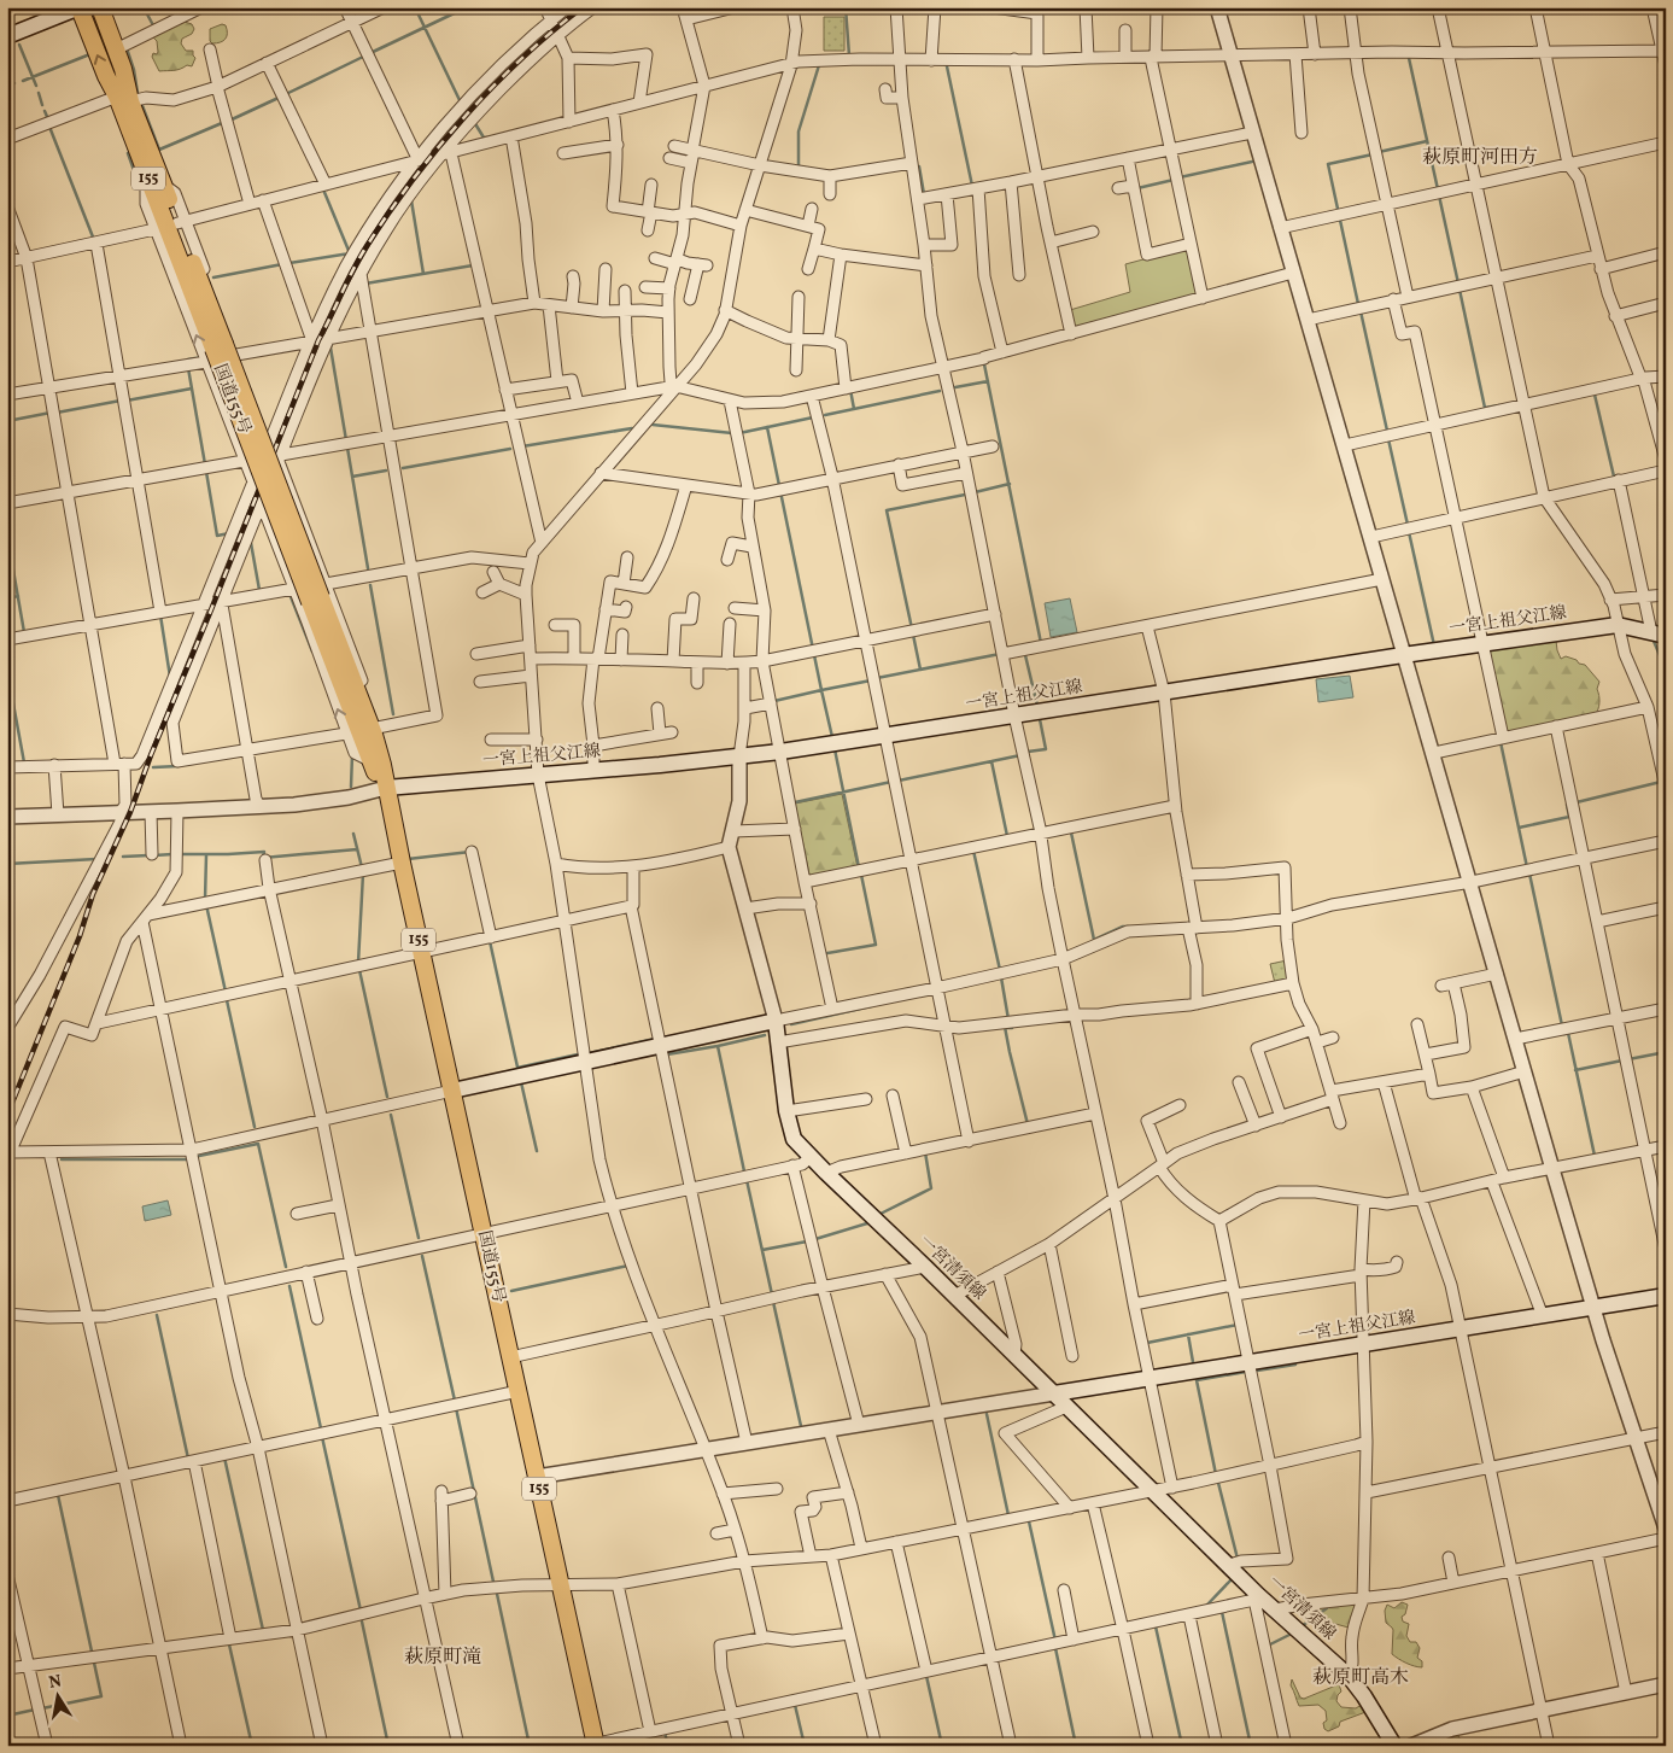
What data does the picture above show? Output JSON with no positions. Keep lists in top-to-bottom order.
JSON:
{
  "streets": {
    "highway": ["155", "国道155号"],
    "main road": ["一宮上祖父江線", "一宮清須線"]
  },
  "crossings": [
    ["国道155号", "一宮上祖父江線"],
    ["一宮上祖父江線", "一宮清須線"]
  ],
  "districts": ["萩原町河田方", "萩原町滝", "萩原町高木"],
  "north": "top"
}
